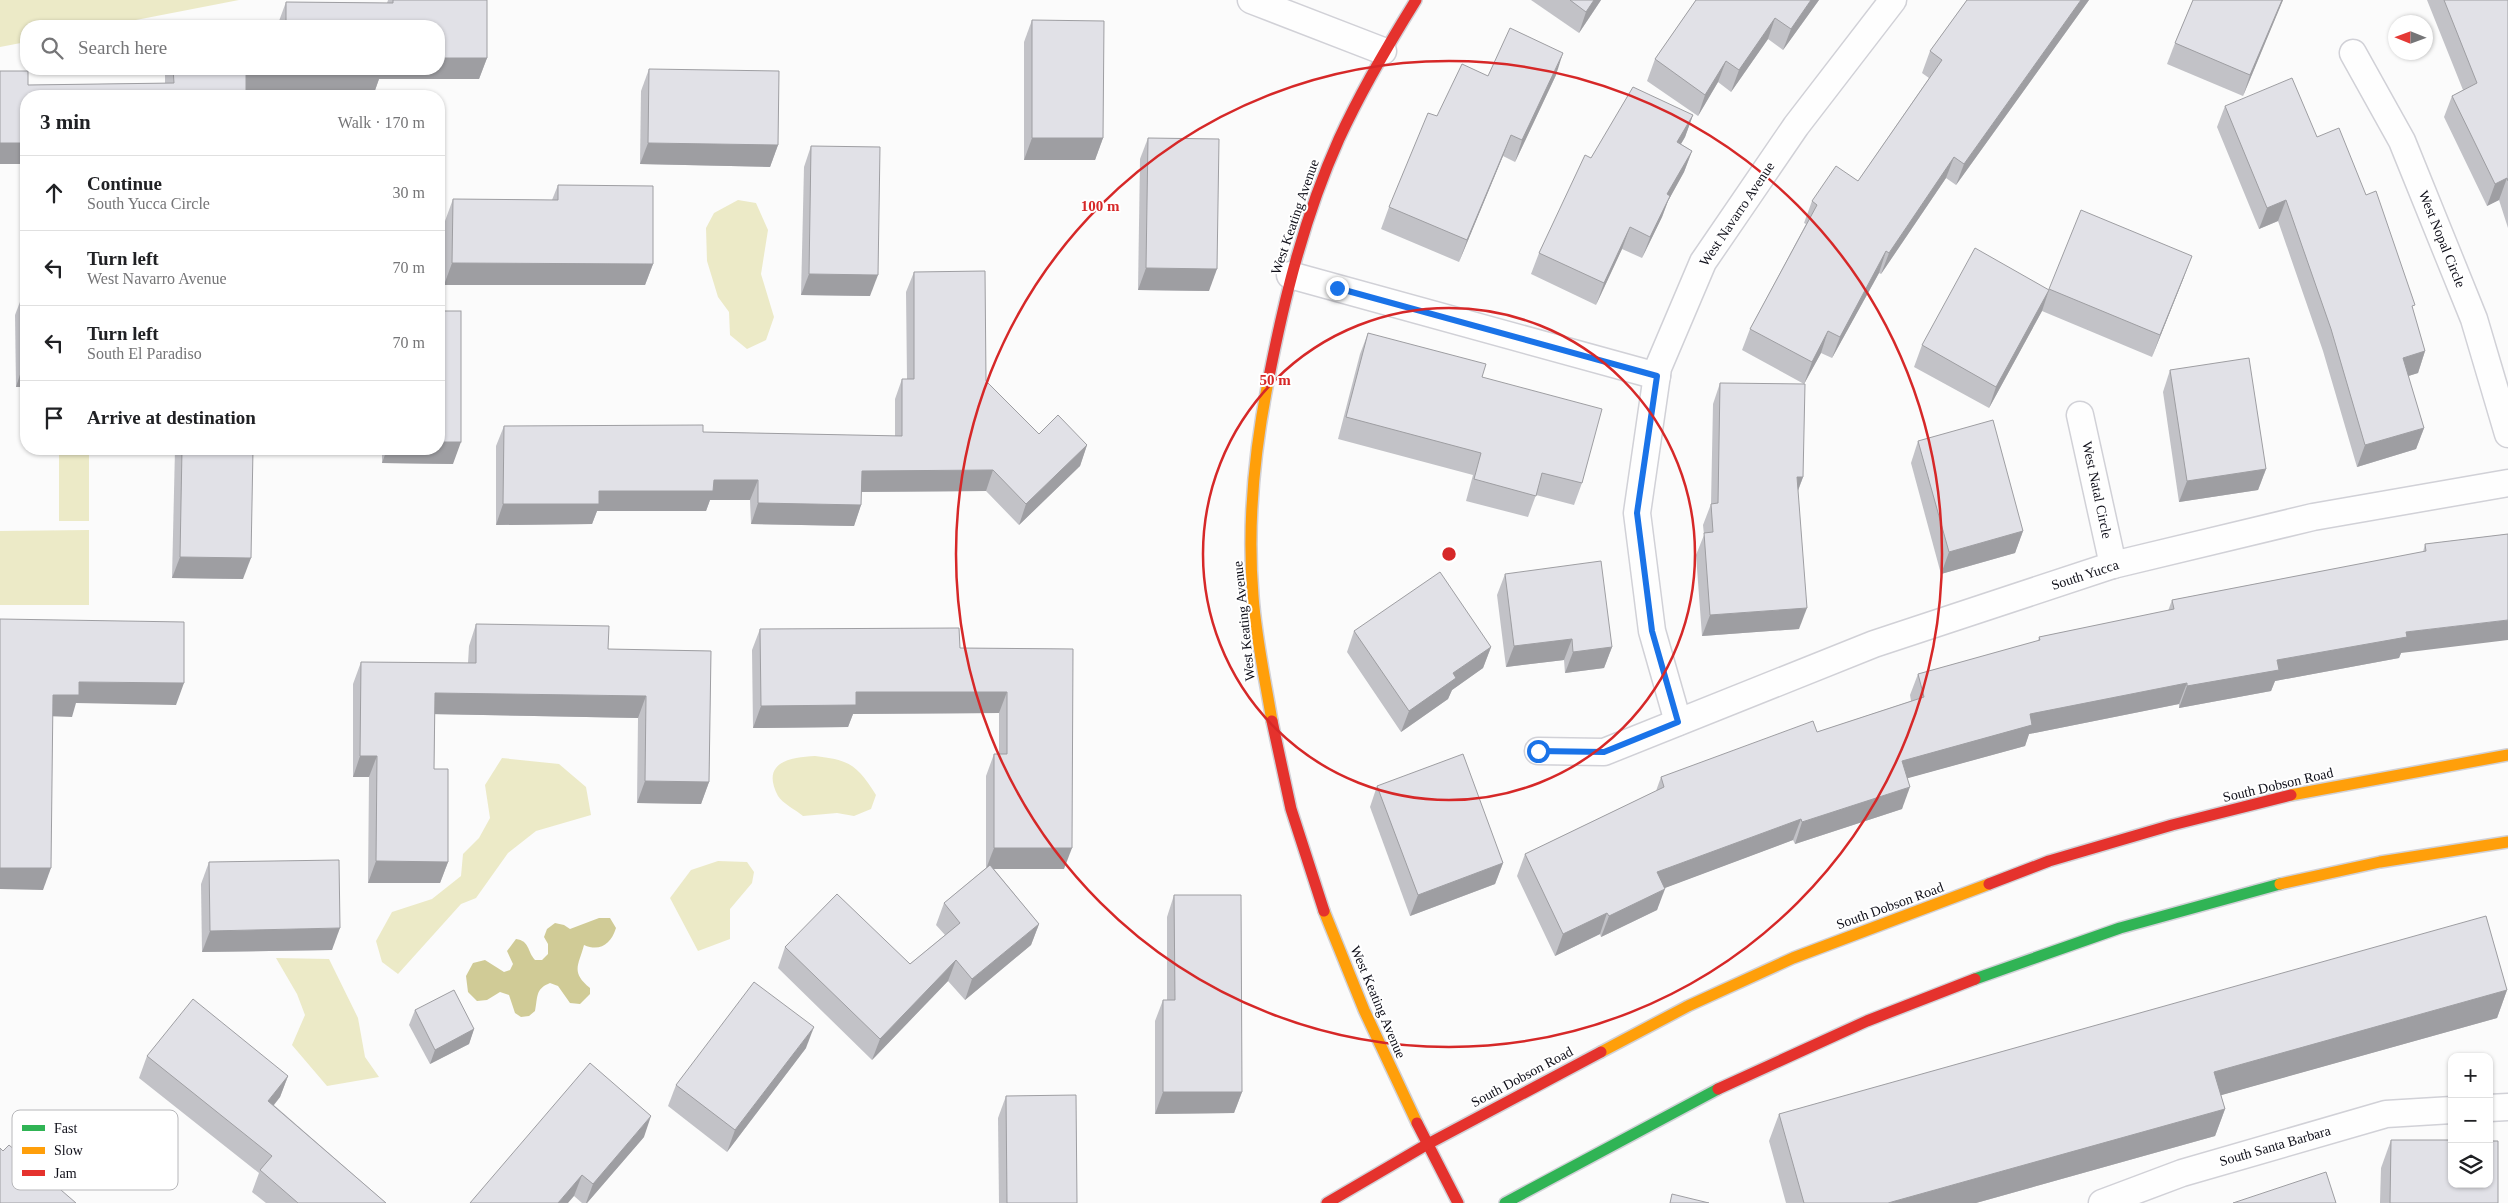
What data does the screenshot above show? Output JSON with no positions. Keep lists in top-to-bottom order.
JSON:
{
  "streets": {
    "main road": ["West Keating Avenue", "South Dobson Road"],
    "street": [
      "West Navarro Avenue",
      "West Nopal Circle",
      "West Natal Circle",
      "South Yucca",
      "South Santa Barbara"
    ]
  },
  "crossings": [
    ["West Navarro Avenue", "South Yucca"],
    ["West Keating Avenue", "South Dobson Road"],
    ["West Natal Circle", "South Yucca"]
  ],
  "legend": ["Fast", "Slow", "Jam"],
  "north": "left",
  "page": {
    "search": "Search here",
    "heading": ["3 min", "Walk · 170 m"],
    "list": [
      ["Continue", "South Yucca Circle", "30 m"],
      ["Turn left", "West Navarro Avenue", "70 m"],
      ["Turn left", "South El Paradiso", "70 m"],
      "Arrive at destination"
    ],
    "map_buttons": ["+", "−"]
  },
  "rings": ["100 m", "50 m"]
}
